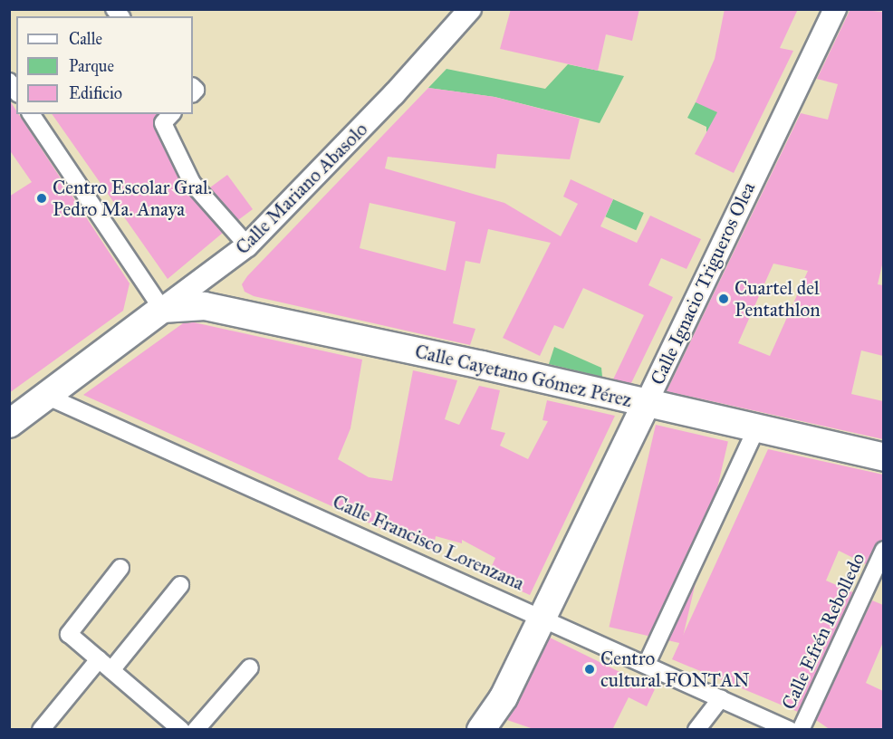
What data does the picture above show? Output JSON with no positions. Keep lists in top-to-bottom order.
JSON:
{
  "streets": {
    "main road": ["Calle Mariano Abasolo", "Calle Ignacio Trigueros Olea", "Calle Cayetano Gómez Pérez"],
    "street": ["Calle Francisco Lorenzana", "Calle Efrén Rebolledo"]
  },
  "crossings": [
    ["Calle Mariano Abasolo", "Calle Cayetano Gómez Pérez"],
    ["Calle Mariano Abasolo", "Calle Francisco Lorenzana"],
    ["Calle Ignacio Trigueros Olea", "Calle Cayetano Gómez Pérez"],
    ["Calle Ignacio Trigueros Olea", "Calle Francisco Lorenzana"]
  ],
  "places": ["Centro Escolar Gral. Pedro Ma. Anaya", "Cuartel del Pentathlon", "Centro cultural FONTAN"],
  "legend": ["Calle", "Parque", "Edificio"]
}
